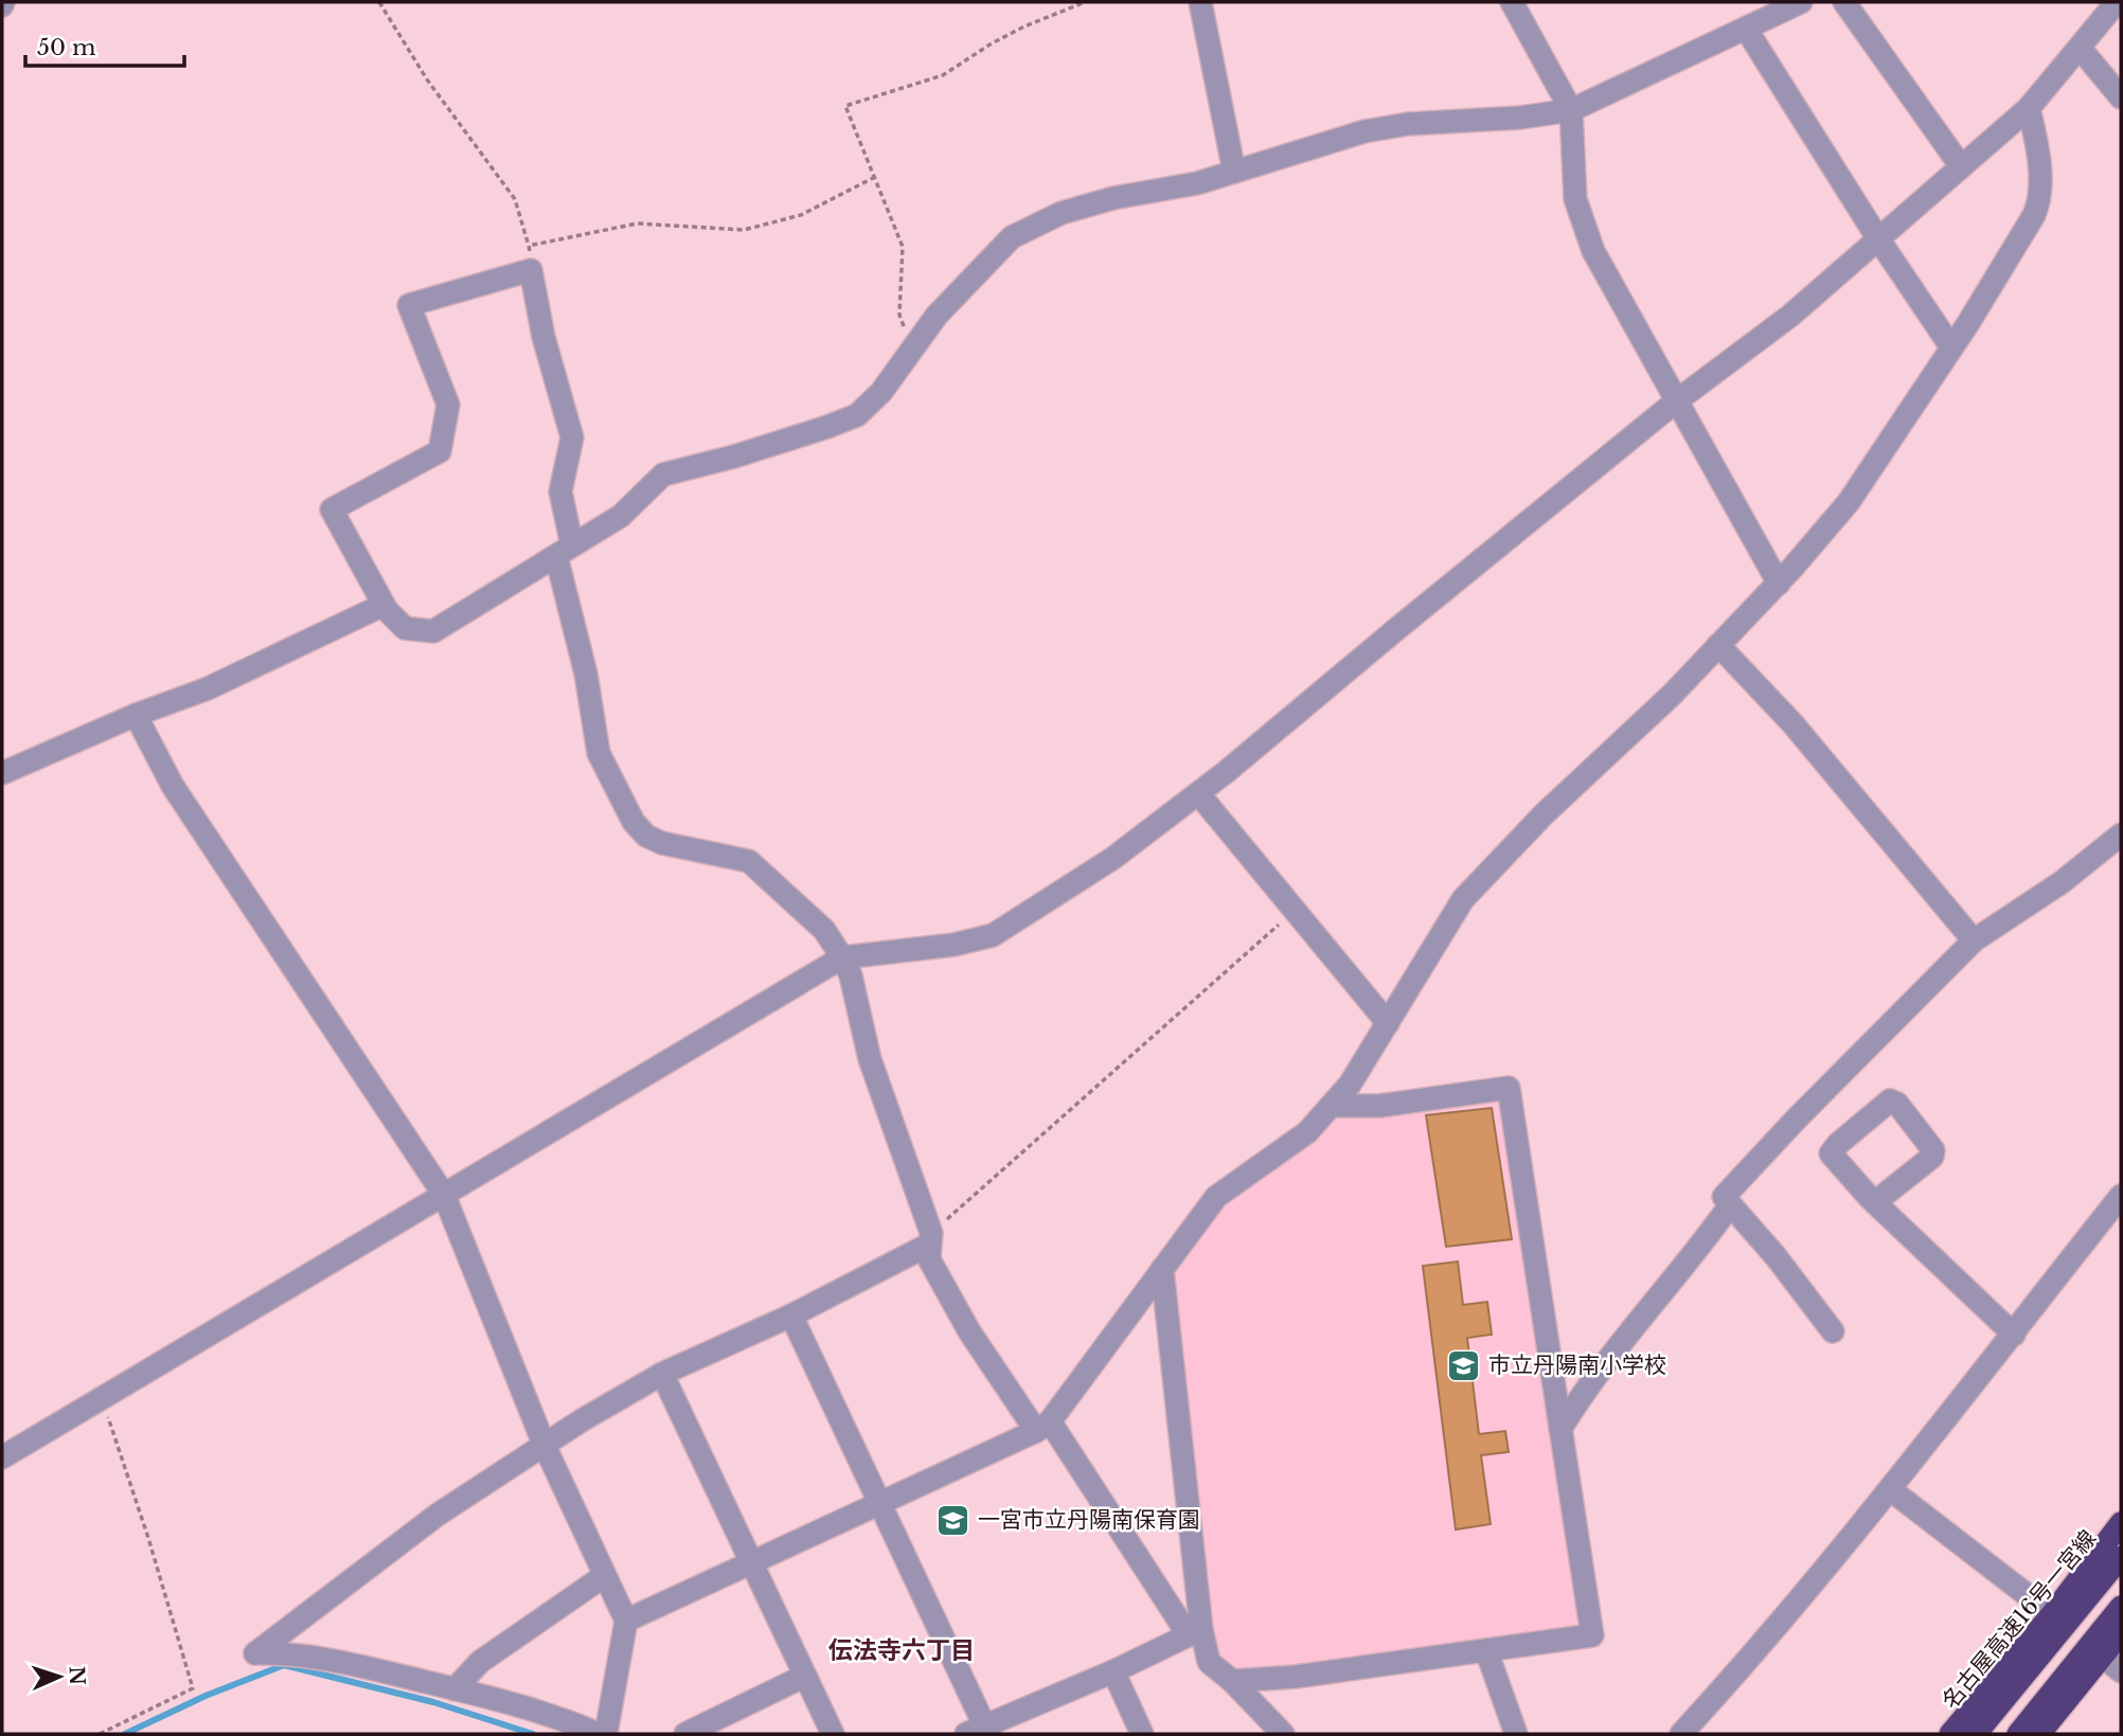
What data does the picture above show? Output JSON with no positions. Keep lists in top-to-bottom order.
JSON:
{
  "streets": {
    "highway": ["名古屋高速16号一宮線"]
  },
  "districts": ["伝法寺六丁目"],
  "places": {
    "school or university": ["市立丹陽南小学校", "一宮市立丹陽南保育園"]
  },
  "scale_bar": "50 m",
  "north": "right"
}
